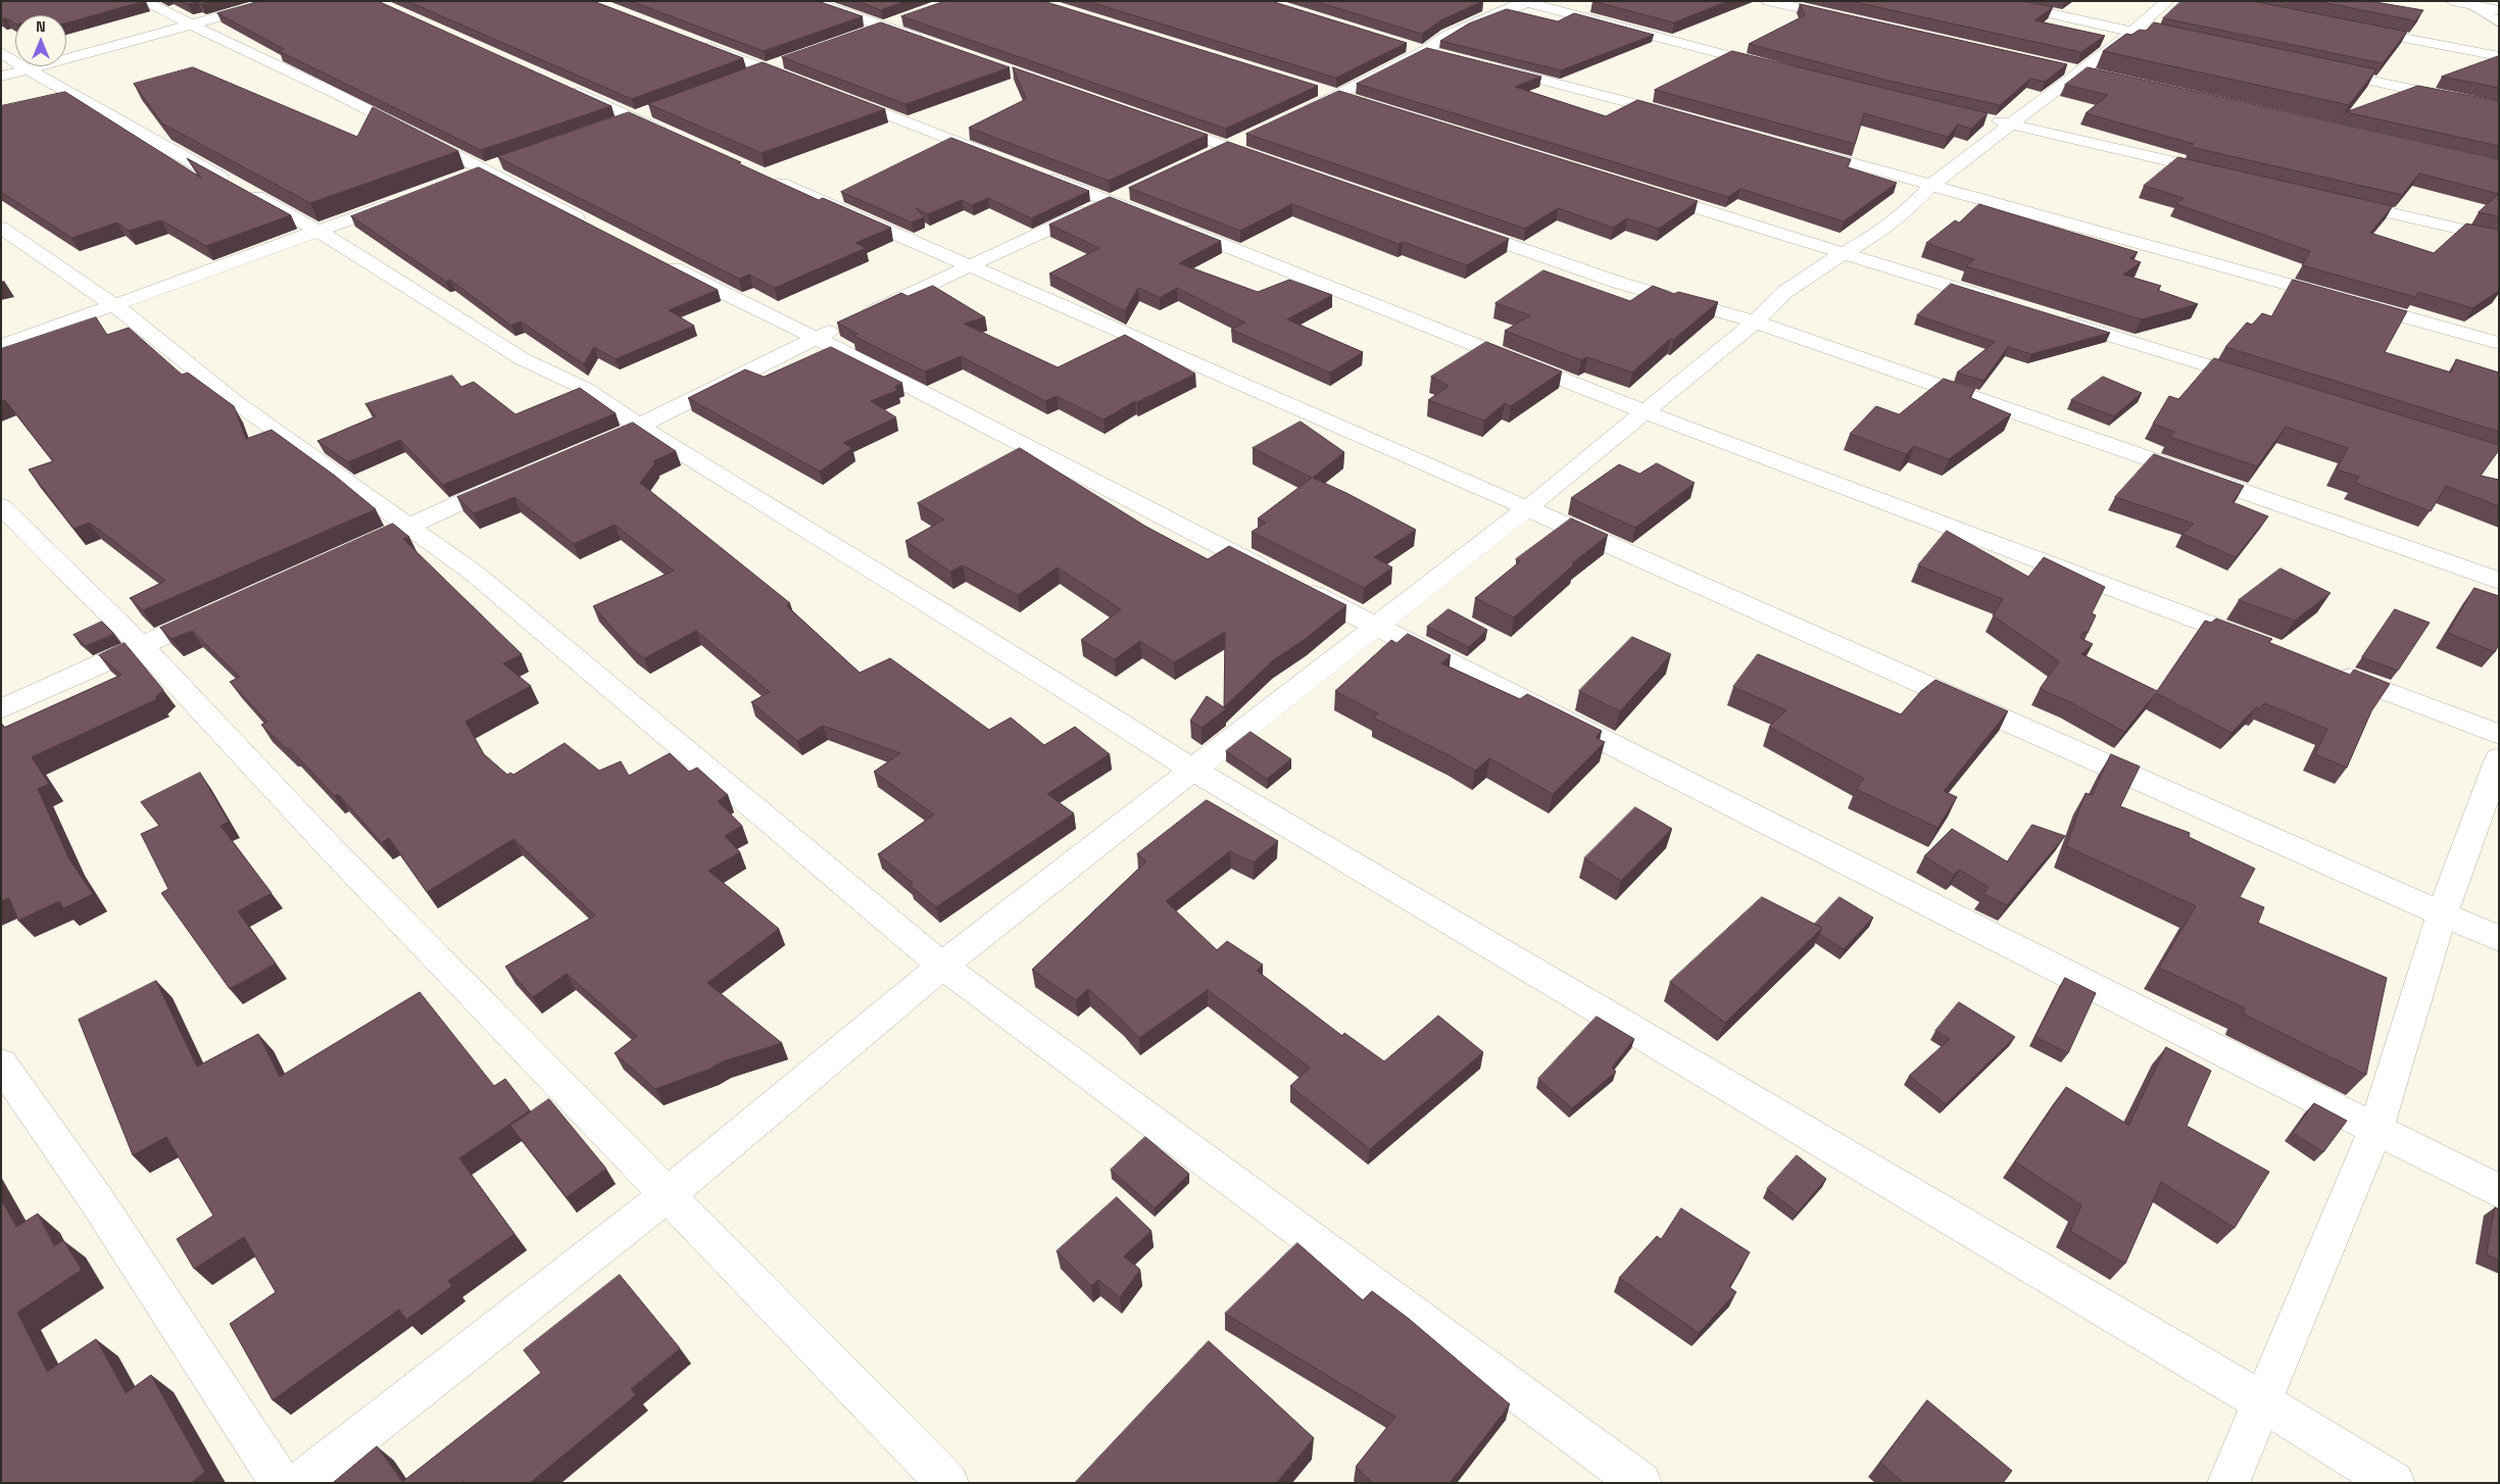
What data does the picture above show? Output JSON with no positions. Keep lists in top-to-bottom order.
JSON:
{
  "north": "top"
}
